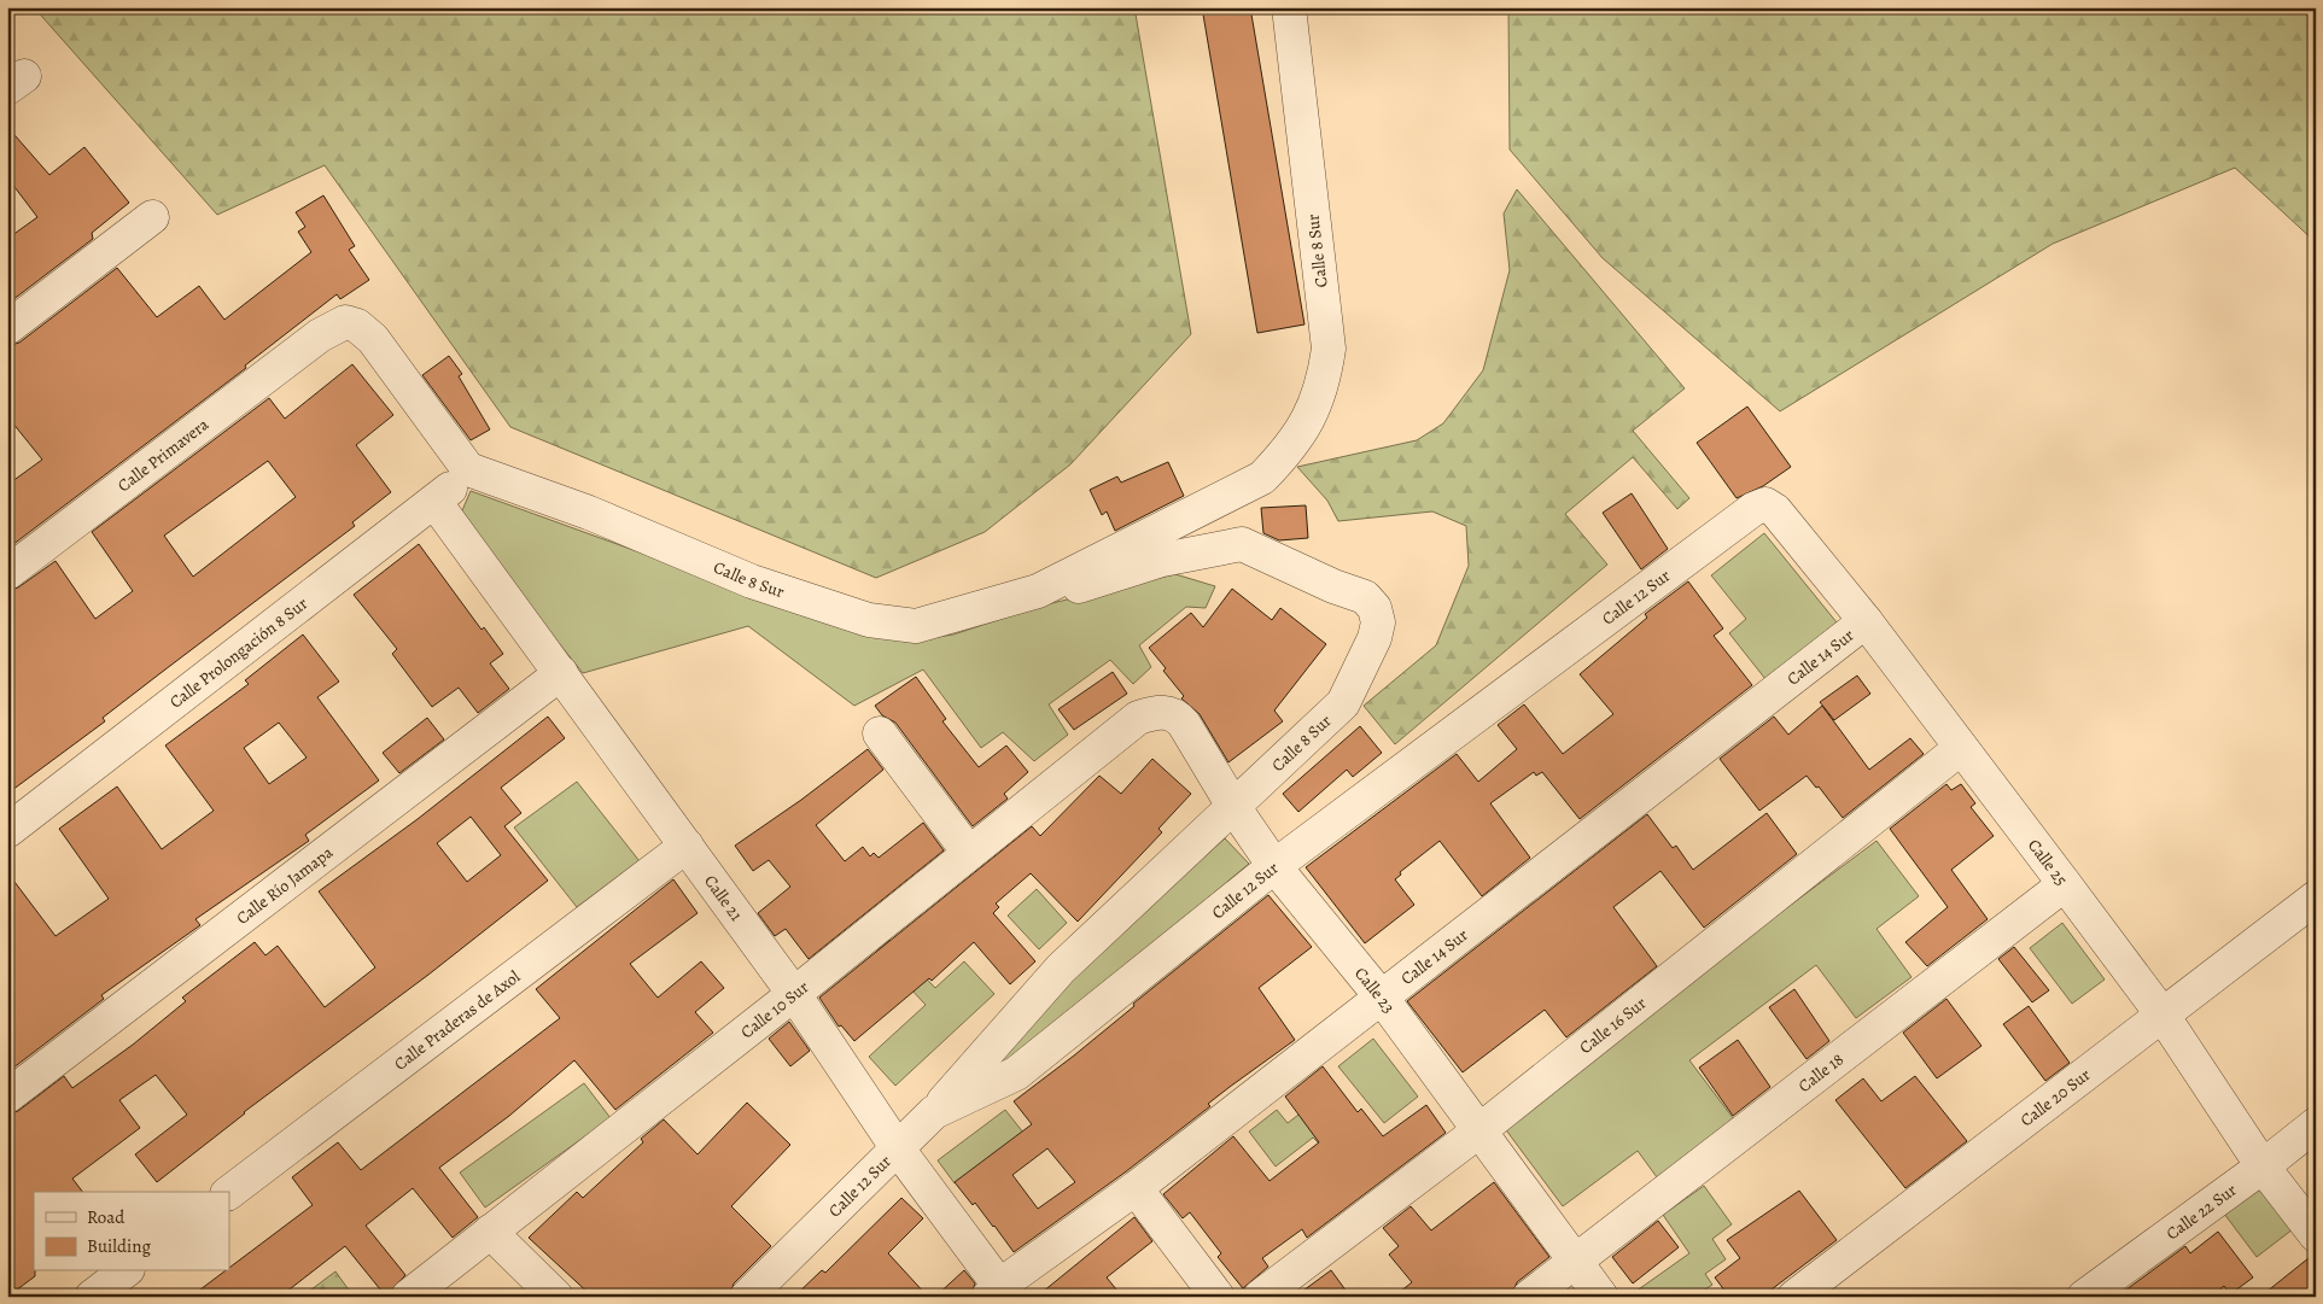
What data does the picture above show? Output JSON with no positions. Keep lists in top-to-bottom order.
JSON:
{
  "streets": {
    "street": [
      "Calle 8 Sur",
      "Calle Primavera",
      "Calle 12 Sur",
      "Calle Prolongación 8 Sur",
      "Calle 14 Sur",
      "Calle 25",
      "Calle Río Jamapa",
      "Calle 21",
      "Calle 23",
      "Calle 10 Sur",
      "Calle Praderas de Axol",
      "Calle 16 Sur",
      "Calle 18",
      "Calle 20 Sur",
      "Calle 22 Sur"
    ]
  },
  "crossings": [
    ["Calle 8 Sur", "Calle Primavera"],
    ["Calle 8 Sur", "Calle 12 Sur"],
    ["Calle 8 Sur", "Calle Prolongación 8 Sur"],
    ["Calle 8 Sur", "Calle 23"],
    ["Calle Primavera", "Calle Prolongación 8 Sur"],
    ["Calle 12 Sur", "Calle 25"],
    ["Calle 12 Sur", "Calle 21"],
    ["Calle 12 Sur", "Calle 23"],
    ["Calle Prolongación 8 Sur", "Calle 21"],
    ["Calle 14 Sur", "Calle 25"],
    ["Calle 14 Sur", "Calle 21"],
    ["Calle 14 Sur", "Calle 23"],
    ["Calle 25", "Calle 16 Sur"],
    ["Calle 25", "Calle 18"],
    ["Calle 25", "Calle 20 Sur"],
    ["Calle 25", "Calle 22 Sur"],
    ["Calle Río Jamapa", "Calle 21"],
    ["Calle 21", "Calle 10 Sur"],
    ["Calle 21", "Calle Praderas de Axol"],
    ["Calle 23", "Calle 10 Sur"],
    ["Calle 23", "Calle 16 Sur"],
    ["Calle 23", "Calle 18"]
  ],
  "legend": ["Road", "Building"]
}
